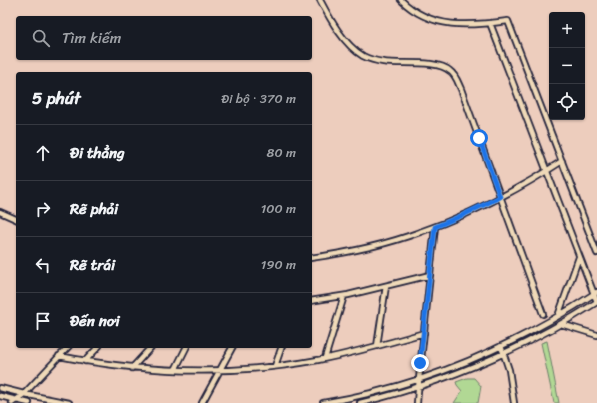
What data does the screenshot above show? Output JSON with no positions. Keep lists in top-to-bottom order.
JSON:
{
  "page": {
    "map_buttons": ["+", "−"],
    "search": "Tìm kiếm",
    "heading": ["5 phút", "Đi bộ · 370 m"],
    "list": [
      ["Đi thẳng", "80 m"],
      ["Rẽ phải", "100 m"],
      ["Rẽ trái", "190 m"],
      "Đến nơi"
    ]
  }
}
